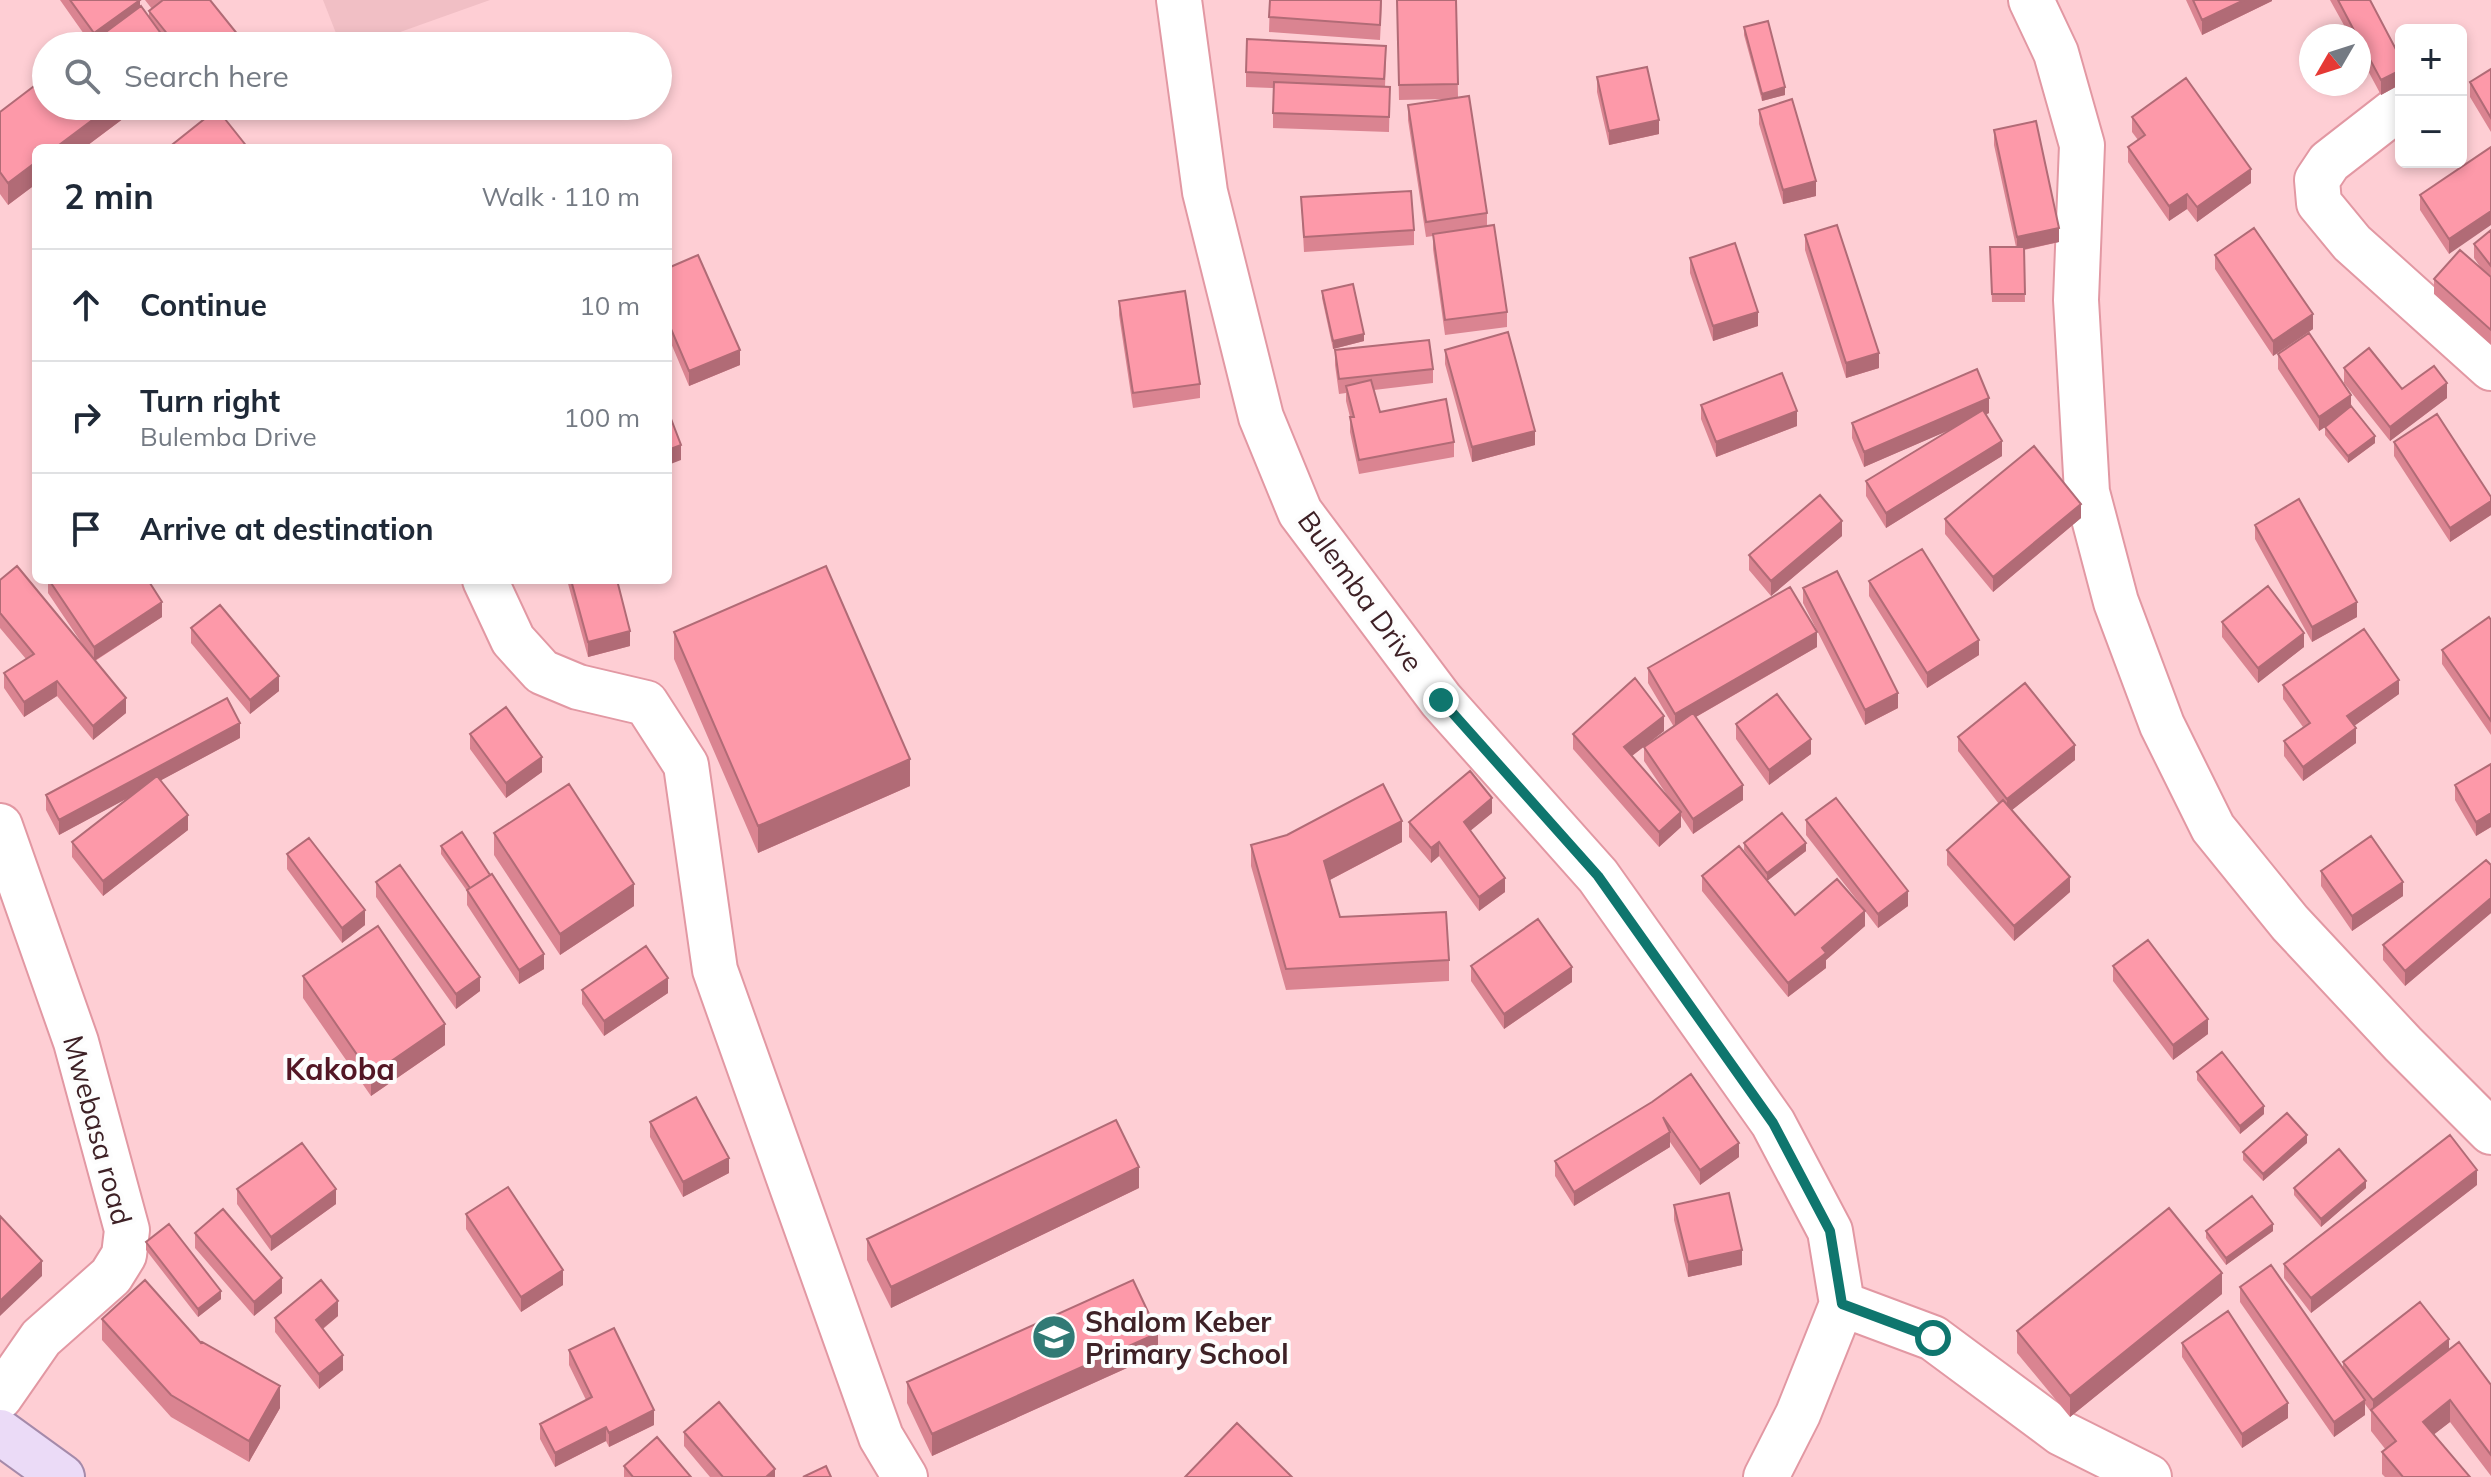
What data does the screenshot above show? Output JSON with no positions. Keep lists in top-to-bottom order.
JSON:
{
  "streets": {
    "street": ["Bulemba Drive", "Mwebasa road"]
  },
  "districts": ["Kakoba"],
  "places": {
    "school or university": ["Shalom Keber Primary School"]
  },
  "north": "bottom left",
  "page": {
    "map_buttons": ["+", "−"],
    "search": "Search here",
    "heading": ["2 min", "Walk · 110 m"],
    "list": [
      ["Continue", "10 m"],
      ["Turn right", "Bulemba Drive", "100 m"],
      "Arrive at destination"
    ]
  }
}
